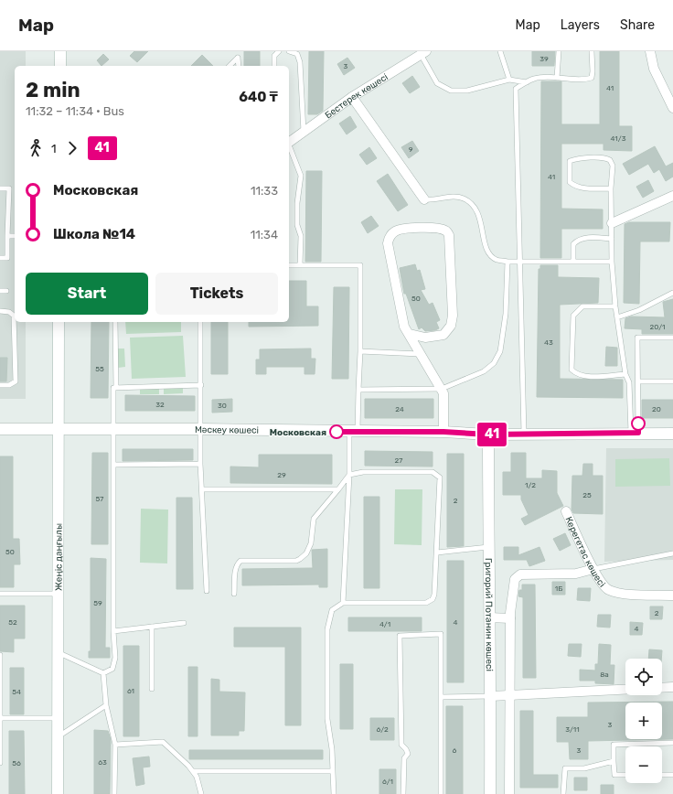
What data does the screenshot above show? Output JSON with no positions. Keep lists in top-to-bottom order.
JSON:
{
  "streets": {
    "street": [
      "Бестерек көшесі",
      "Мәскеу көшесі",
      "Керегетас көшесі",
      "Жеңіс даңғылы",
      "Григорий Потанин көшесі"
    ]
  },
  "crossings": [
    ["Мәскеу көшесі", "Жеңіс даңғылы"],
    ["Мәскеу көшесі", "Григорий Потанин көшесі"]
  ],
  "places": ["Московская"],
  "lines": ["bus line 41"],
  "house_numbers": [
    "39",
    "3",
    "41",
    "41/3",
    "9",
    "41",
    "50",
    "20/1",
    "43",
    "55",
    "32",
    "30",
    "24",
    "20",
    "27",
    "29",
    "1/2",
    "25",
    "57",
    "2",
    "50",
    "1Б",
    "59",
    "2",
    "52",
    "4",
    "4/1",
    "4",
    "8а",
    "61",
    "54",
    "3",
    "6/2",
    "3/11",
    "6",
    "3",
    "63",
    "56",
    "6/1"
  ],
  "page": {
    "header": "Map",
    "nav": ["Map", "Layers", "Share"],
    "on_map": "41",
    "heading": ["2 min", "11:32 – 11:34 · Bus", "640 ₸"],
    "legs": ["1", "41"],
    "list": [
      {
        "name": "Московская",
        "value": "11:33"
      },
      {
        "name": "Школа №14",
        "value": "11:34"
      }
    ],
    "buttons": ["Start", "Tickets"],
    "map_buttons": ["+", "−"]
  }
}
